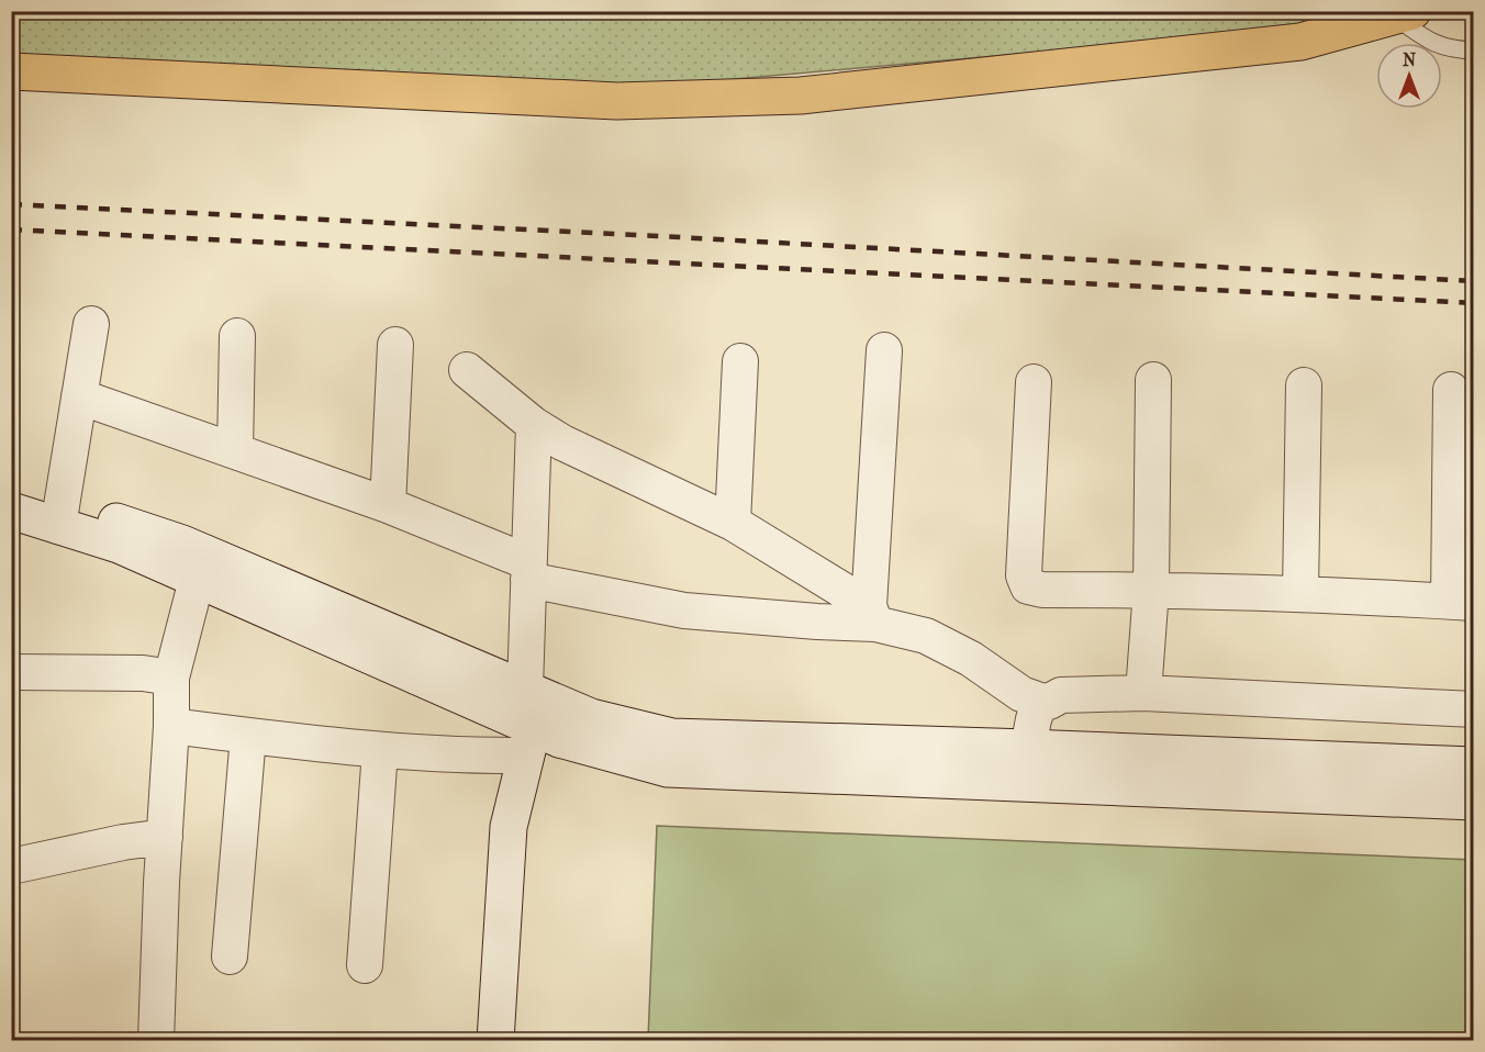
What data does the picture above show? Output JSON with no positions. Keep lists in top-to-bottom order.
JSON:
{
  "north": "top"
}
